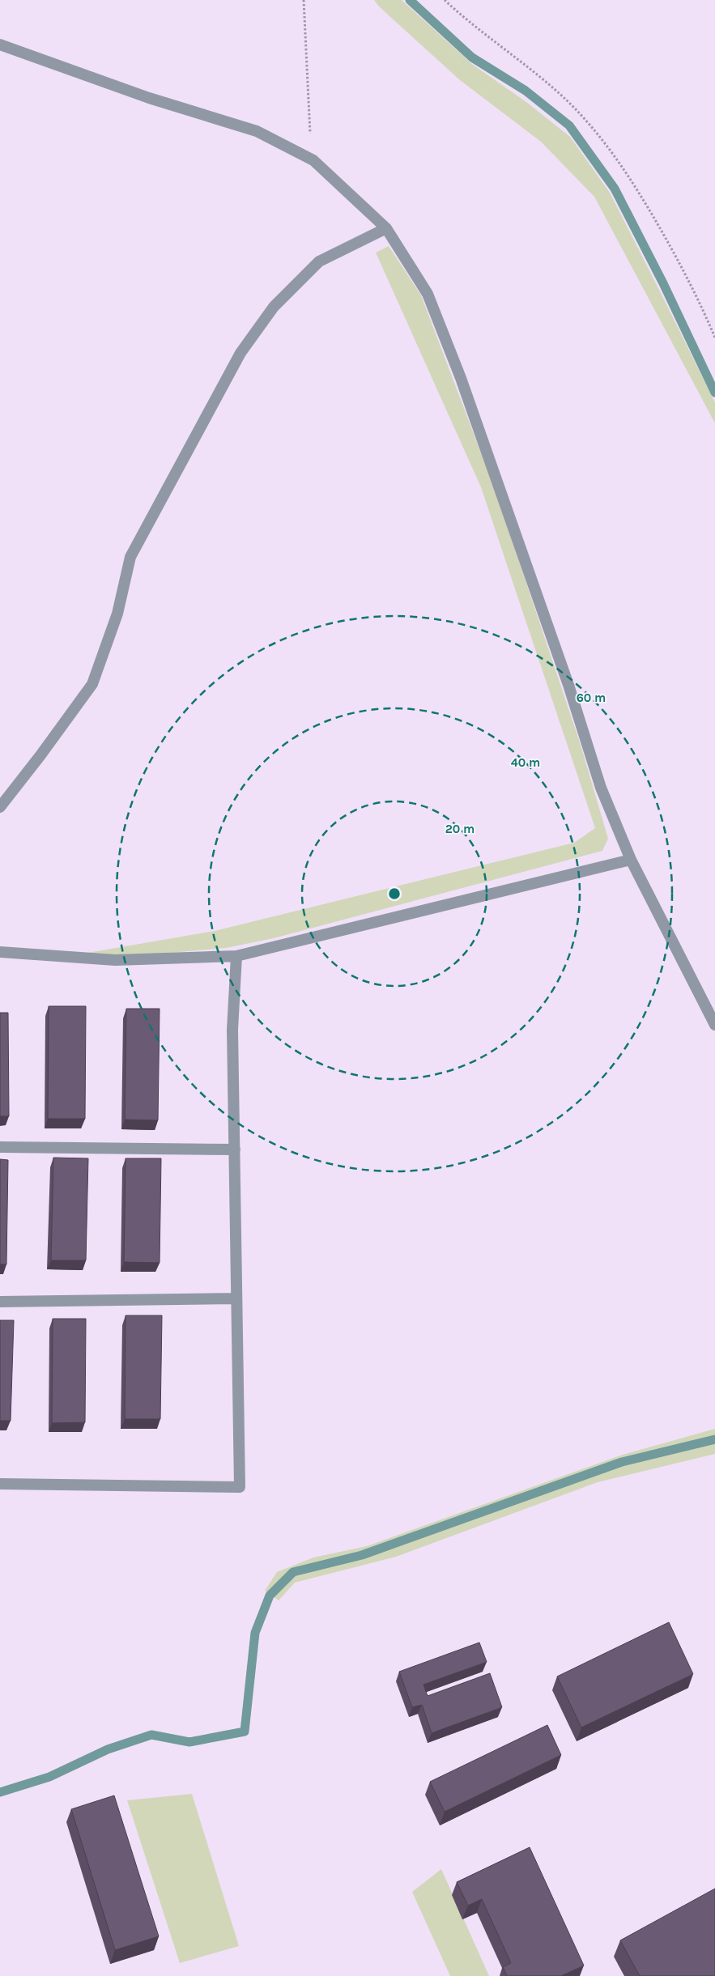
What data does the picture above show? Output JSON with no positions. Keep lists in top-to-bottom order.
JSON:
{
  "rings": ["60 m", "40 m", "20 m"]
}
